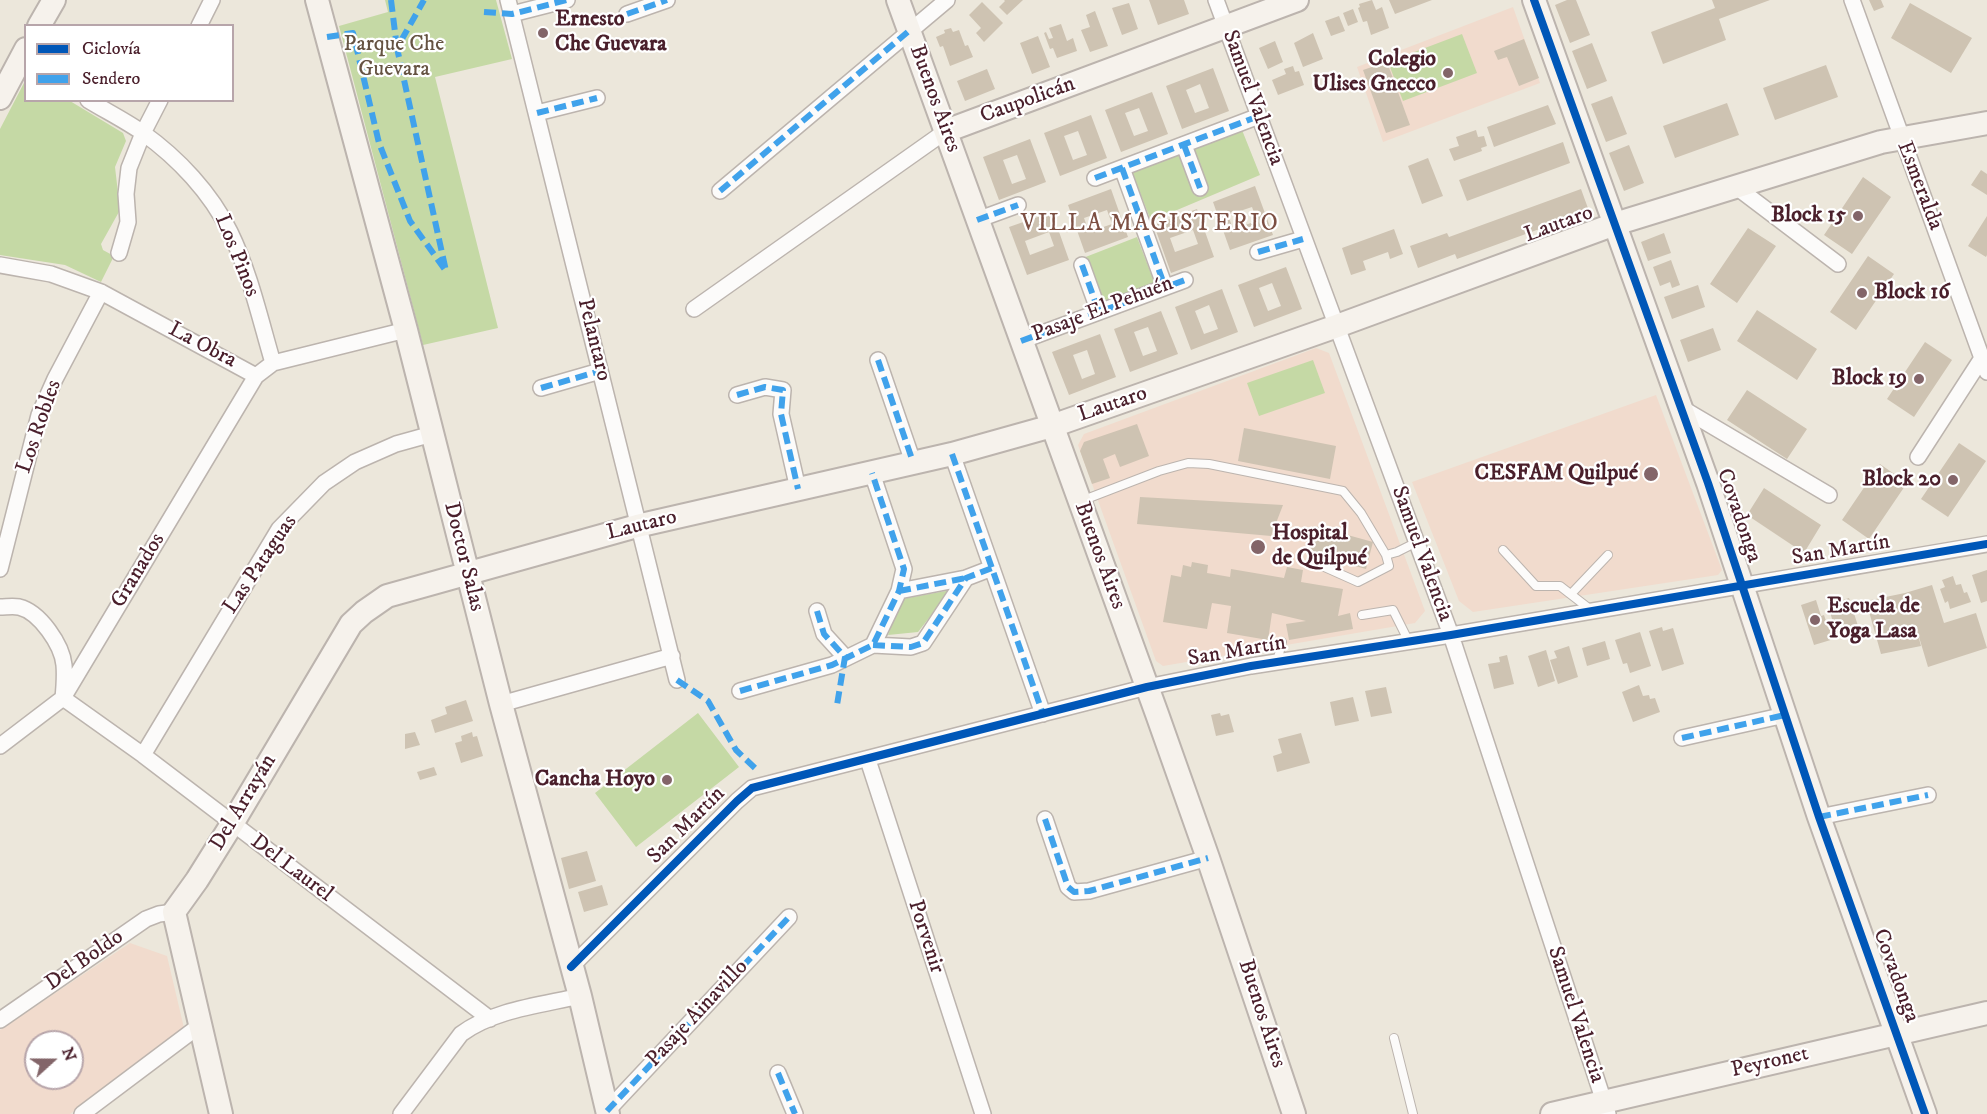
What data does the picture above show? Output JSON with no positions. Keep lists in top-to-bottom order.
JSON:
{
  "streets": {
    "main road": [
      "Buenos Aires",
      "Caupolicán",
      "Lautaro",
      "Covadonga",
      "Doctor Salas",
      "Del Arrayán",
      "Peyronet"
    ],
    "street": [
      "Samuel Valencia",
      "Esmeralda",
      "Los Pinos",
      "Pasaje El Pehuén",
      "Pelantaro",
      "La Obra",
      "Los Robles",
      "San Martín",
      "Las Pataguas",
      "Granados",
      "Del Laurel",
      "Porvenir",
      "Del Boldo",
      "Pasaje Ainavillo"
    ]
  },
  "crossings": [
    ["Samuel Valencia", "Caupolicán"],
    ["Samuel Valencia", "Lautaro"],
    ["Samuel Valencia", "San Martín"],
    ["Samuel Valencia", "Peyronet"],
    ["Buenos Aires", "Caupolicán"],
    ["Buenos Aires", "Lautaro"],
    ["Buenos Aires", "Pasaje El Pehuén"],
    ["Buenos Aires", "San Martín"],
    ["Esmeralda", "Lautaro"],
    ["Lautaro", "Pelantaro"],
    ["Lautaro", "Covadonga"],
    ["Lautaro", "Doctor Salas"],
    ["Lautaro", "Del Arrayán"],
    ["Los Pinos", "La Obra"],
    ["La Obra", "Los Robles"],
    ["La Obra", "Doctor Salas"],
    ["La Obra", "Granados"],
    ["Covadonga", "San Martín"],
    ["Covadonga", "Peyronet"],
    ["San Martín", "Doctor Salas"],
    ["San Martín", "Porvenir"],
    ["Doctor Salas", "Las Pataguas"],
    ["Doctor Salas", "Del Arrayán"],
    ["Doctor Salas", "Pasaje Ainavillo"],
    ["Las Pataguas", "Del Laurel"],
    ["Granados", "Del Laurel"],
    ["Del Arrayán", "Del Laurel"],
    ["Del Arrayán", "Del Boldo"]
  ],
  "districts": ["VILLA MAGISTERIO"],
  "parks": ["Parque Che Guevara"],
  "places": [
    "Ernesto Che Guevara",
    "Colegio Ulises Gnecco",
    "Block 15",
    "Block 16",
    "Block 19",
    "CESFAM Quilpué",
    "Block 20",
    "Hospital de Quilpué",
    "Escuela de Yoga Lasa",
    "Cancha Hoyo"
  ],
  "legend": ["Ciclovía", "Sendero"],
  "north": "right"
}
